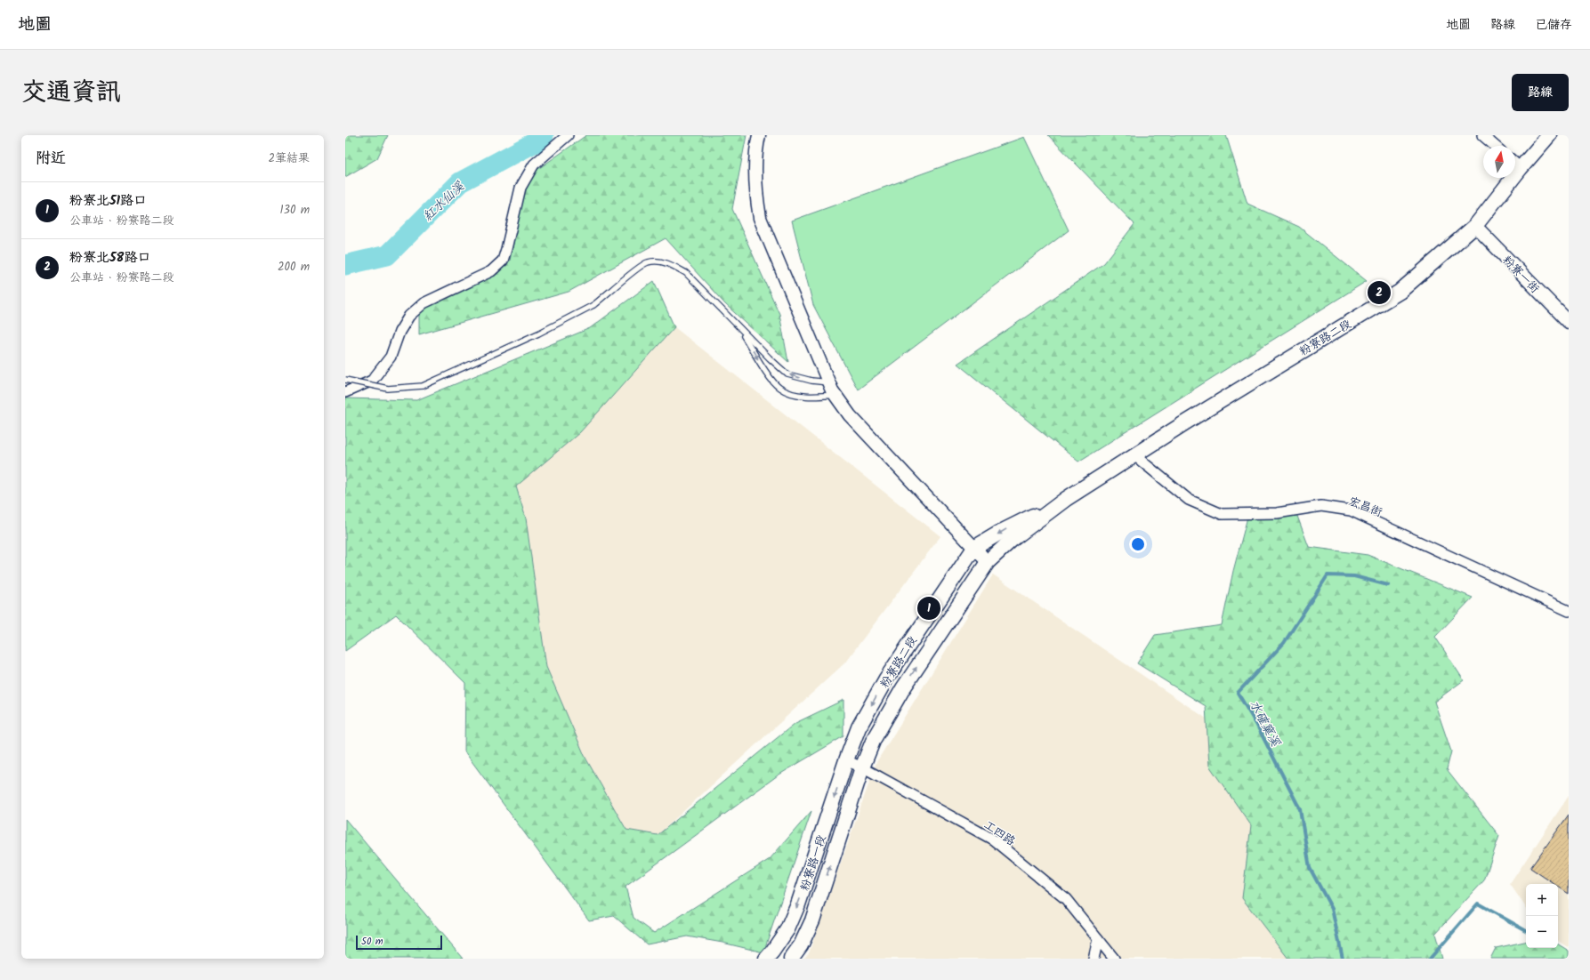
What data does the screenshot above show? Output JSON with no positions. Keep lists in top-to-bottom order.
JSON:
{
  "streets": {
    "main road": ["粉寮路二段", "粉寮路一段"],
    "street": ["粉寮一街", "宏昌街", "工四路"]
  },
  "crossings": [
    ["粉寮一街", "粉寮路二段"],
    ["粉寮路二段", "宏昌街"],
    ["粉寮路二段", "工四路"],
    ["粉寮路二段", "粉寮路一段"],
    ["工四路", "粉寮路一段"]
  ],
  "water": ["紅水仙溪", "水確窠溪"],
  "scale_bar": "50 m",
  "north": "top",
  "page": {
    "header": "地圖",
    "nav": ["地圖", "路線", "已儲存"],
    "title": "交通資訊",
    "buttons": "路線",
    "heading": ["附近", "2筆結果"],
    "list": [
      {
        "mark": "1",
        "name": "粉寮北51路口",
        "note": "公車站 · 粉寮路二段",
        "value": "130 m"
      },
      {
        "mark": "2",
        "name": "粉寮北58路口",
        "note": "公車站 · 粉寮路二段",
        "value": "200 m"
      }
    ],
    "pins": ["2", "1"],
    "map_buttons": ["+", "−"],
    "scale": "50 m"
  }
}
